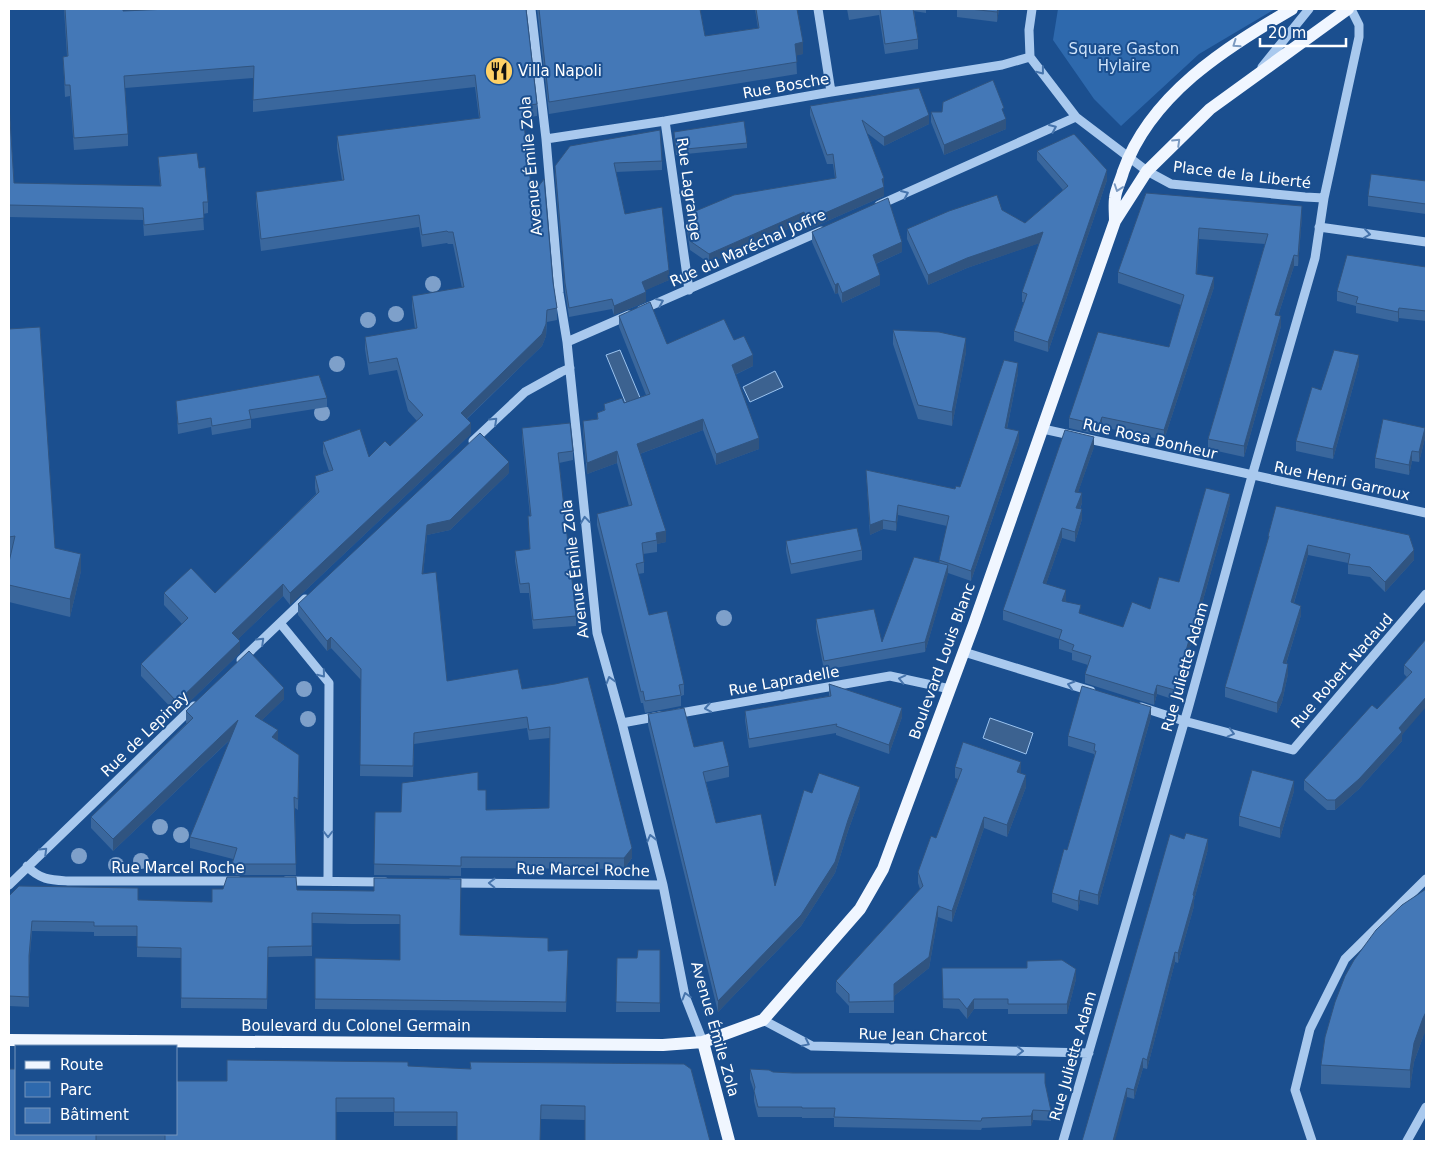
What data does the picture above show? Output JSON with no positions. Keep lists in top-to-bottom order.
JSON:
{
  "streets": {
    "main road": ["Avenue Émile Zola", "Boulevard Louis Blanc", "Boulevard du Colonel Germain"],
    "street": [
      "Rue Bosche",
      "Place de la Liberté",
      "Rue Lagrange",
      "Rue du Maréchal Joffre",
      "Rue Rosa Bonheur",
      "Rue Henri Garroux",
      "Rue Juliette Adam",
      "Rue Robert Nadaud",
      "Rue Lapradelle",
      "Rue de Lepinay",
      "Rue Marcel Roche",
      "Rue Jean Charcot"
    ]
  },
  "crossings": [
    ["Rue Bosche", "Avenue Émile Zola"],
    ["Rue Bosche", "Place de la Liberté"],
    ["Rue Bosche", "Rue Lagrange"],
    ["Avenue Émile Zola", "Rue du Maréchal Joffre"],
    ["Avenue Émile Zola", "Boulevard Louis Blanc"],
    ["Avenue Émile Zola", "Rue Lapradelle"],
    ["Avenue Émile Zola", "Rue Marcel Roche"],
    ["Avenue Émile Zola", "Boulevard du Colonel Germain"],
    ["Place de la Liberté", "Boulevard Louis Blanc"],
    ["Place de la Liberté", "Rue Juliette Adam"],
    ["Rue Lagrange", "Rue du Maréchal Joffre"],
    ["Rue Rosa Bonheur", "Rue Henri Garroux"],
    ["Rue Rosa Bonheur", "Boulevard Louis Blanc"],
    ["Rue Rosa Bonheur", "Rue Juliette Adam"],
    ["Rue Henri Garroux", "Rue Juliette Adam"],
    ["Boulevard Louis Blanc", "Rue Lapradelle"],
    ["Boulevard Louis Blanc", "Boulevard du Colonel Germain"],
    ["Boulevard Louis Blanc", "Rue Jean Charcot"],
    ["Rue Juliette Adam", "Rue Robert Nadaud"],
    ["Rue Juliette Adam", "Rue Jean Charcot"],
    ["Rue de Lepinay", "Rue Marcel Roche"]
  ],
  "one_way": [
    "Avenue Émile Zola",
    "Rue du Maréchal Joffre",
    "Rue Robert Nadaud",
    "Rue Lapradelle",
    "Rue de Lepinay",
    "Rue Marcel Roche",
    "Rue Jean Charcot"
  ],
  "parks": ["Square Gaston Hylaire"],
  "places": {
    "restaurant": ["Villa Napoli"]
  },
  "legend": ["Route", "Parc", "Bâtiment"],
  "scale_bar": "20 m"
}
